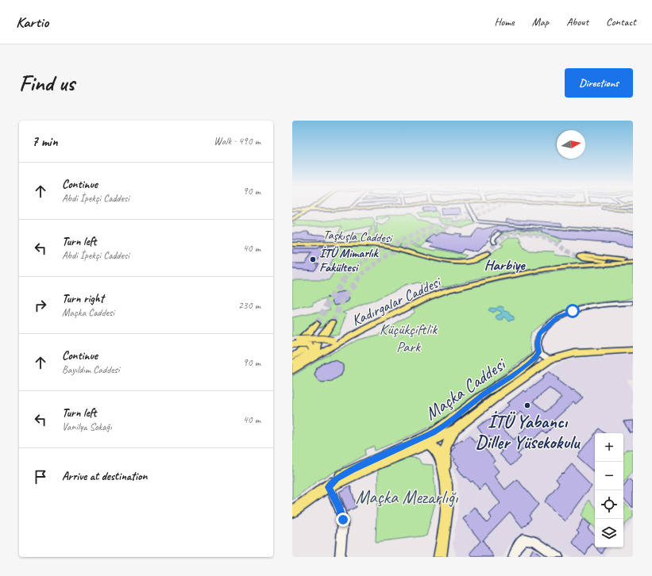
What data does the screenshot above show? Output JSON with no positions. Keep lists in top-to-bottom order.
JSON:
{
  "streets": {
    "main road": ["Taşkışla Caddesi", "Kadırgalar Caddesi", "Maçka Caddesi"]
  },
  "districts": ["Harbiye"],
  "parks": ["Küçükçiftlik Park", "Maçka Mezarlığı"],
  "places": ["İTÜ Mimarlık Fakültesi", "İTÜ Yabancı Diller Yüsekokulu"],
  "north": "right",
  "page": {
    "header": "Kartio",
    "nav": [
      "Home",
      "Map",
      "About",
      "Contact"
    ],
    "buttons": "Directions",
    "title": "Find us",
    "heading": ["7 min", "Walk · 490 m"],
    "list": [
      ["Continue", "Abdi İpekçi Caddesi", "90 m"],
      ["Turn left", "Abdi İpekçi Caddesi", "40 m"],
      ["Turn right", "Maçka Caddesi", "230 m"],
      ["Continue", "Bayıldım Caddesi", "90 m"],
      ["Turn left", "Vanilya Sokağı", "40 m"],
      "Arrive at destination"
    ],
    "map_buttons": ["+", "−"]
  }
}
